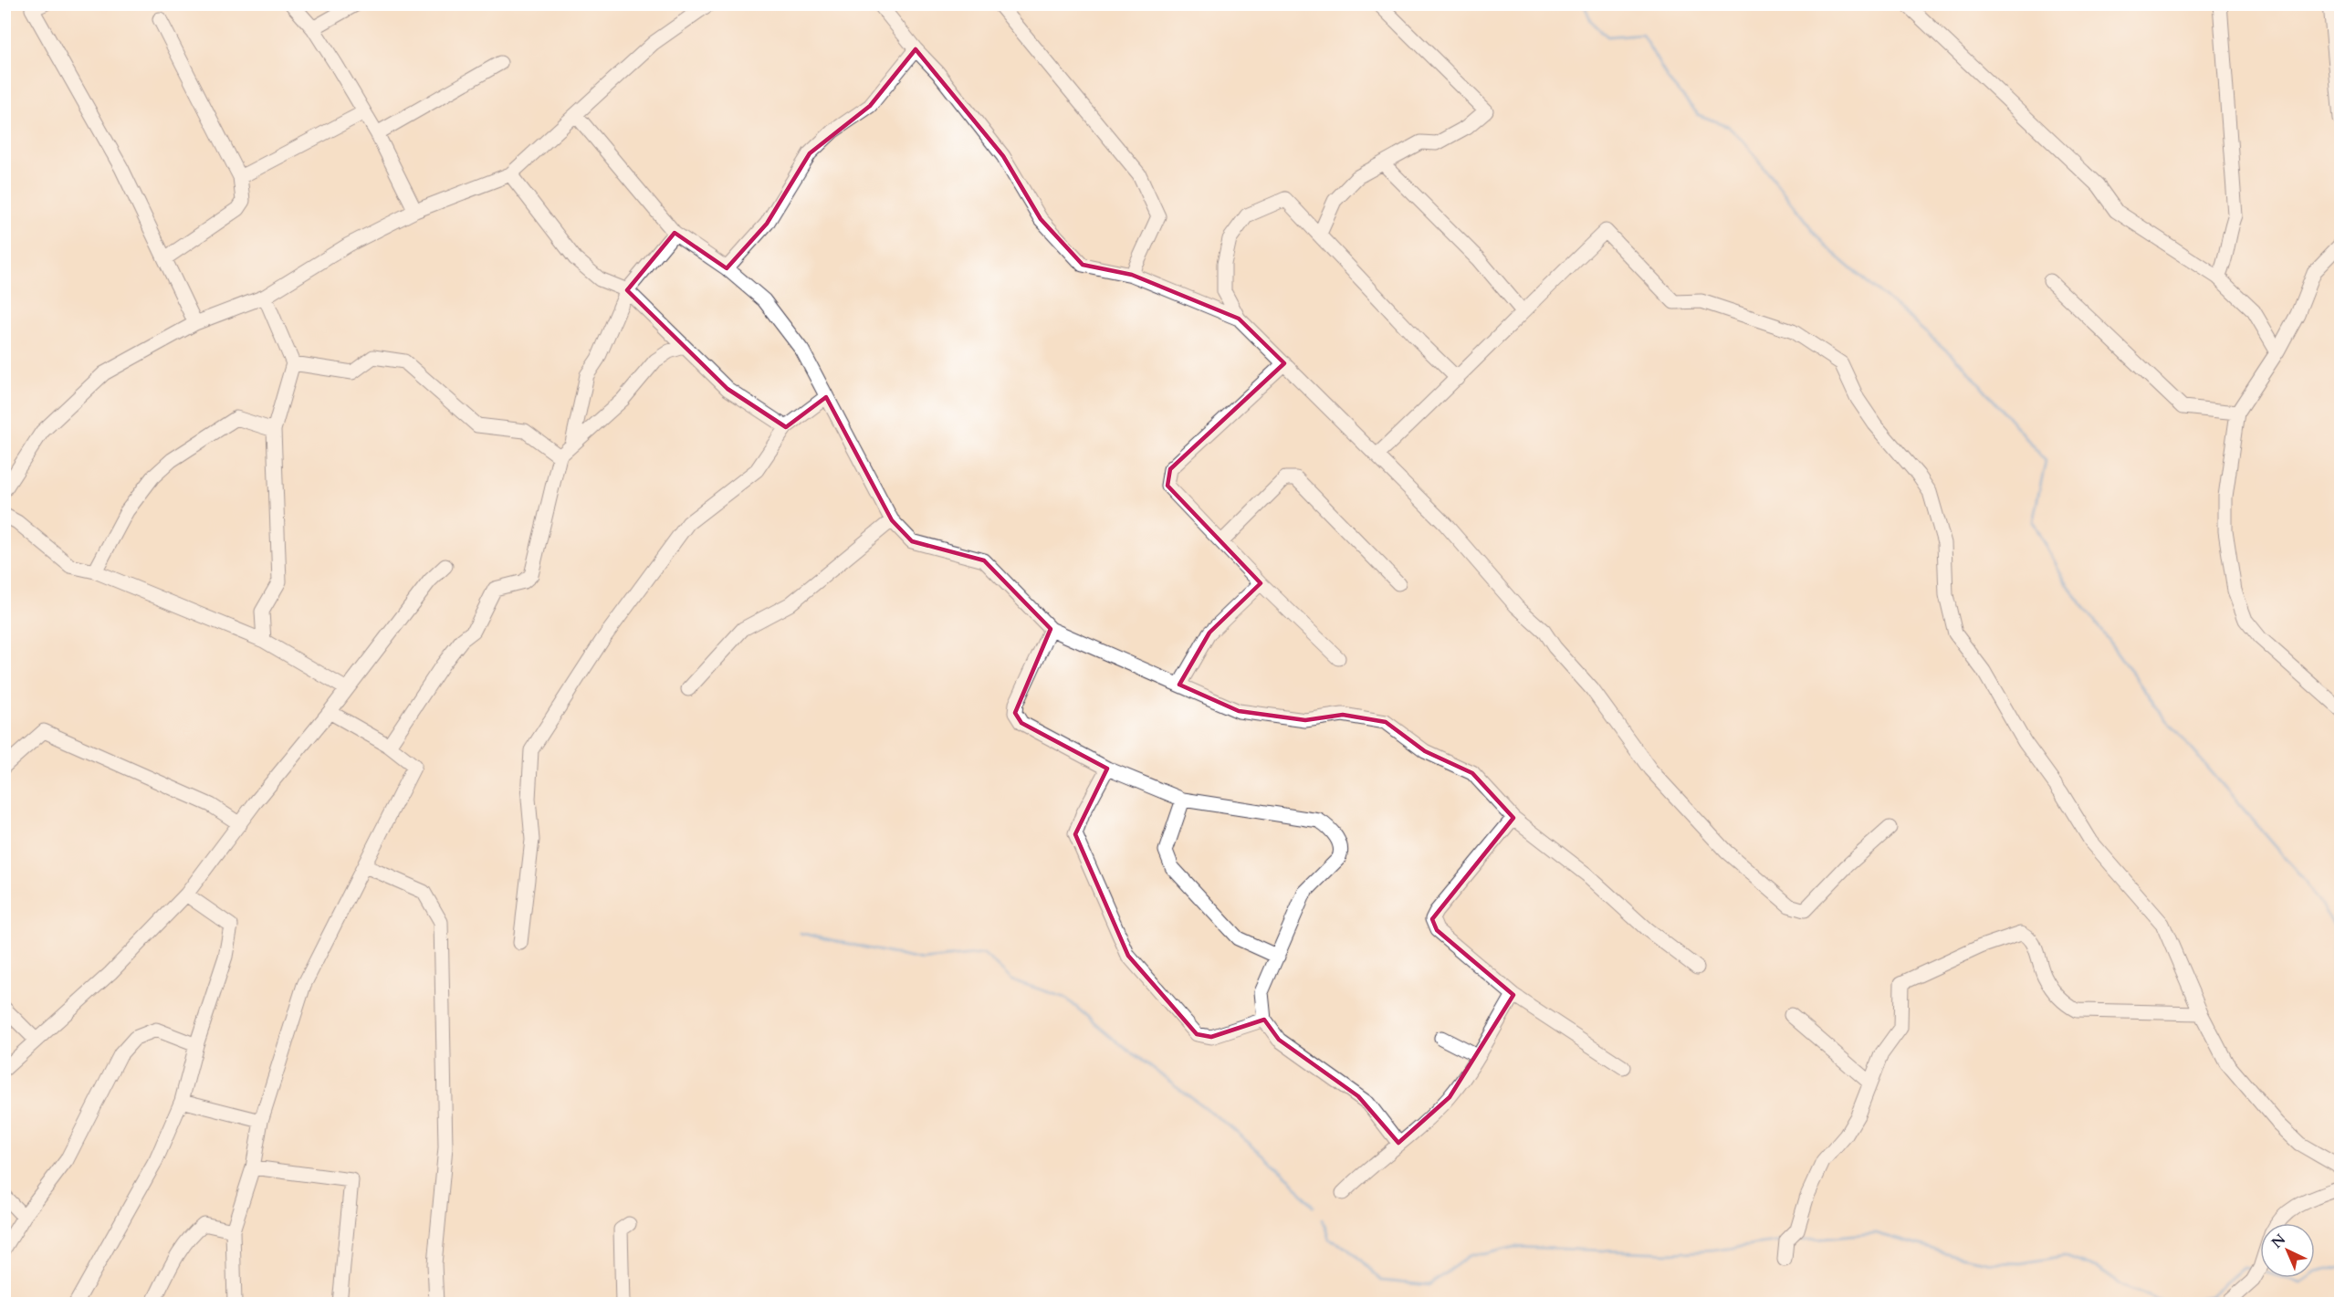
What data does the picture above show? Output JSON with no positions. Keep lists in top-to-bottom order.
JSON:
{
  "north": "top left"
}
